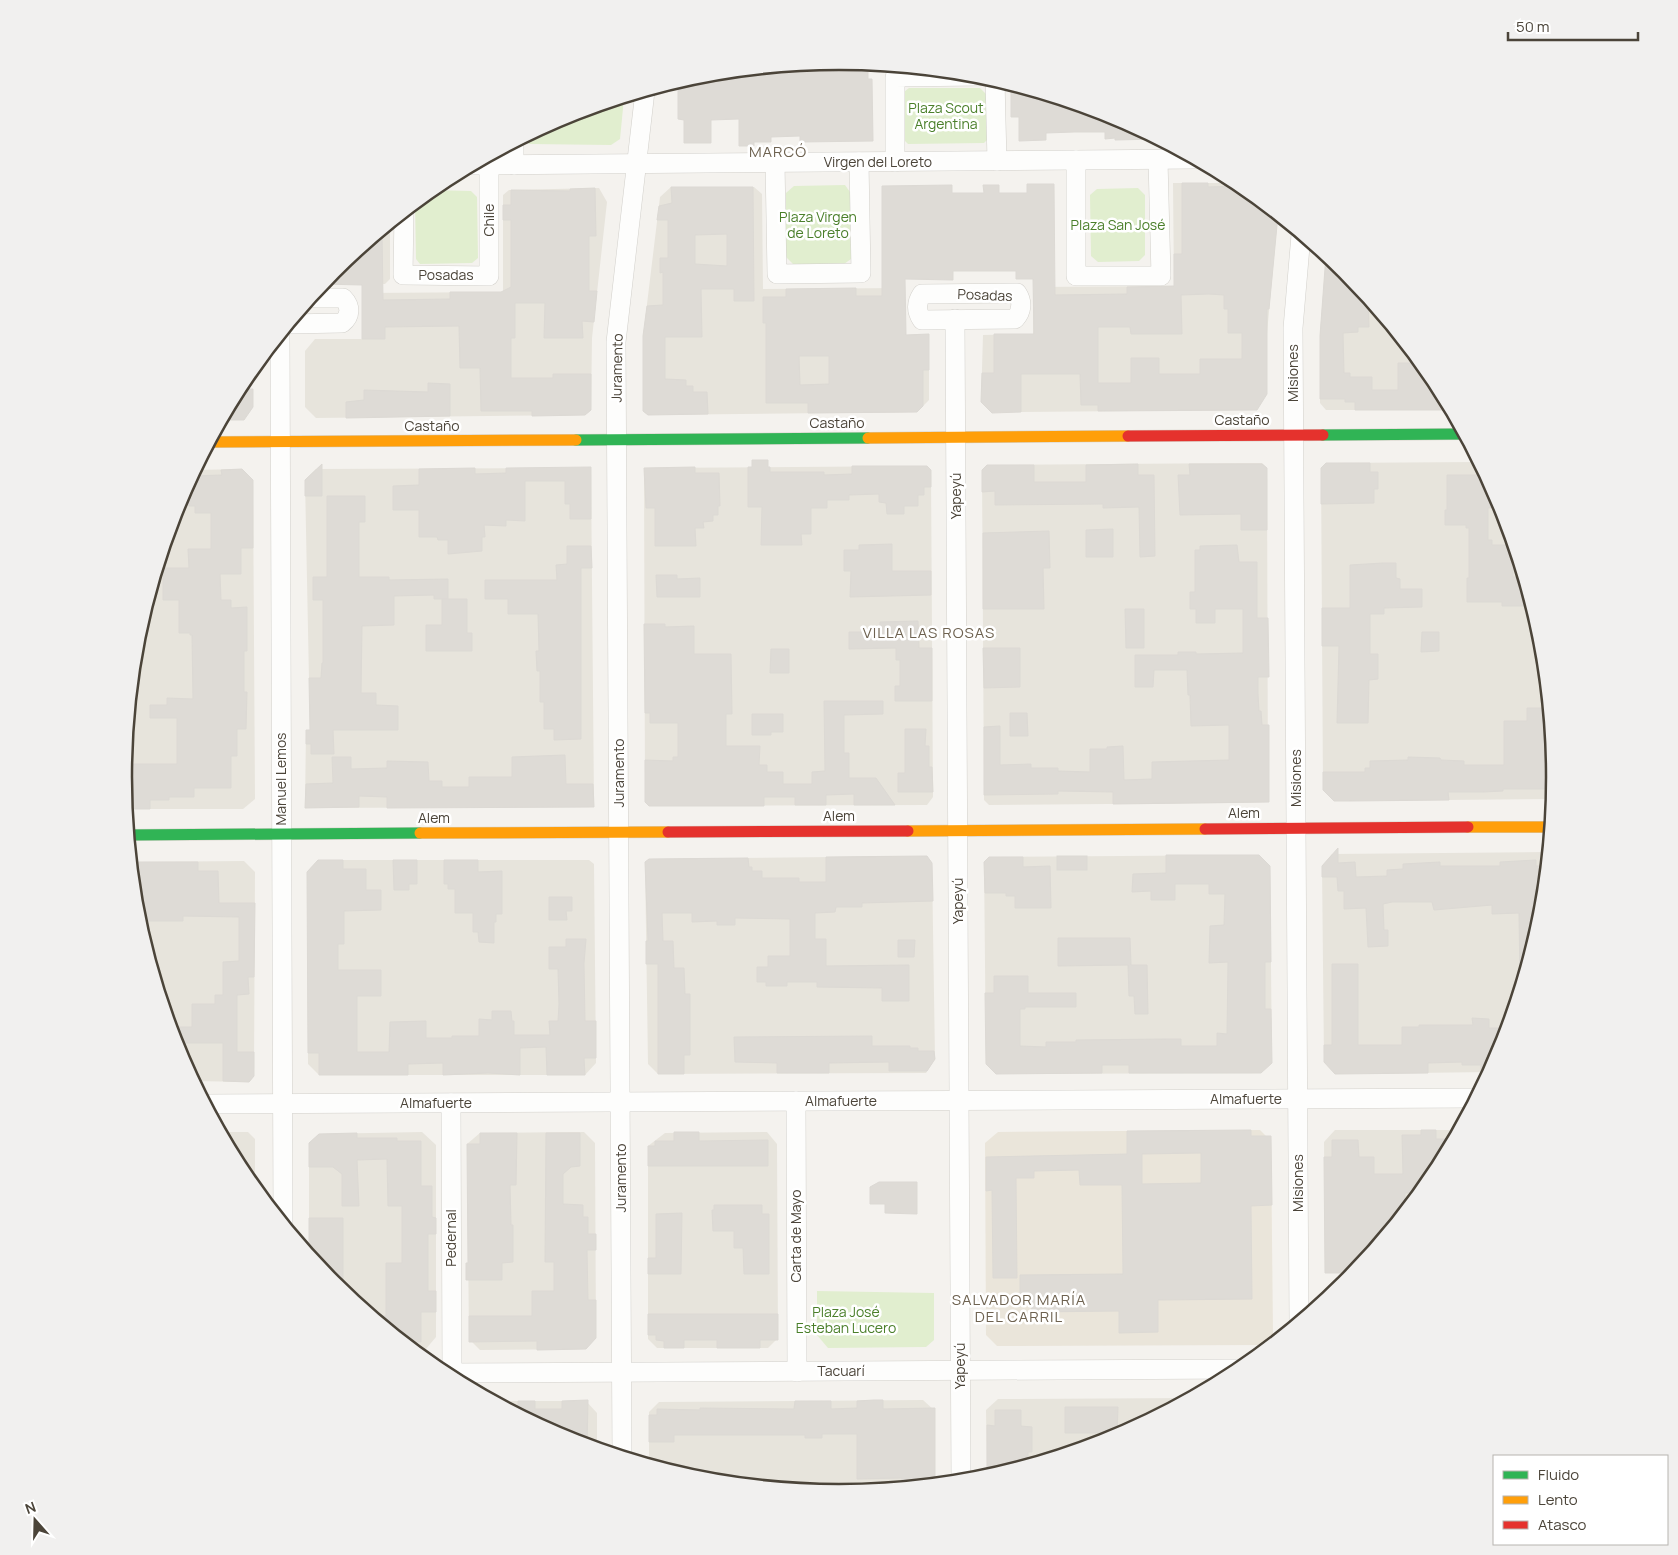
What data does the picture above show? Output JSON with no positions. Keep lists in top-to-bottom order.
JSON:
{
  "streets": {
    "street": [
      "Virgen del Loreto",
      "Chile",
      "Posadas",
      "Juramento",
      "Misiones",
      "Castaño",
      "Yapeyú",
      "Manuel Lemos",
      "Alem",
      "Almafuerte",
      "Carta de Mayo",
      "Pedernal",
      "Tacuarí"
    ]
  },
  "crossings": [
    ["Virgen del Loreto", "Juramento"],
    ["Chile", "Posadas"],
    ["Posadas", "Yapeyú"],
    ["Juramento", "Castaño"],
    ["Juramento", "Alem"],
    ["Juramento", "Almafuerte"],
    ["Juramento", "Tacuarí"],
    ["Misiones", "Castaño"],
    ["Misiones", "Alem"],
    ["Misiones", "Almafuerte"],
    ["Castaño", "Yapeyú"],
    ["Castaño", "Manuel Lemos"],
    ["Yapeyú", "Alem"],
    ["Yapeyú", "Almafuerte"],
    ["Yapeyú", "Tacuarí"],
    ["Manuel Lemos", "Alem"],
    ["Manuel Lemos", "Almafuerte"],
    ["Almafuerte", "Carta de Mayo"],
    ["Almafuerte", "Pedernal"],
    ["Carta de Mayo", "Tacuarí"]
  ],
  "districts": ["MARCÓ", "VILLA LAS ROSAS", "SALVADOR MARÍA DEL CARRIL"],
  "parks": [
    "Plaza Scout Argentina",
    "Plaza Virgen de Loreto",
    "Plaza San José",
    "Plaza José Esteban Lucero"
  ],
  "legend": ["Fluido", "Lento", "Atasco"],
  "scale_bar": "50 m",
  "north": "top"
}
